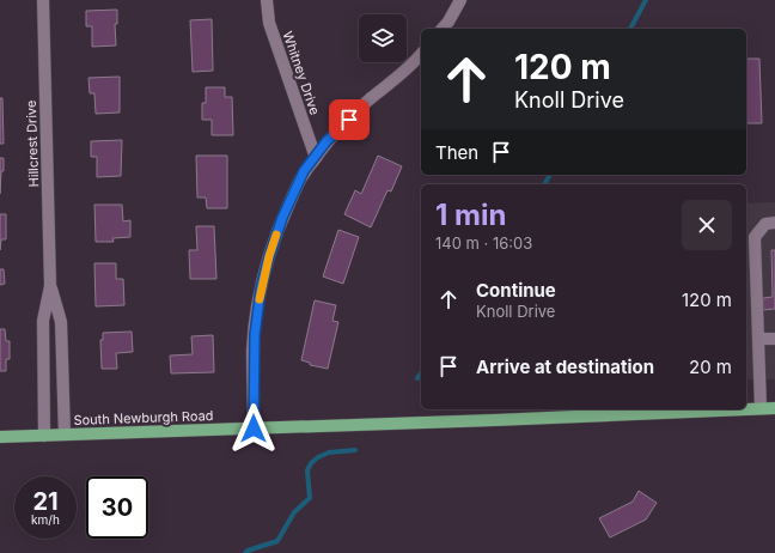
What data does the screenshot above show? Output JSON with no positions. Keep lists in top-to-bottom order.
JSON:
{
  "streets": {
    "main road": ["South Newburgh Road"],
    "street": ["Whitney Drive", "Hillcrest Drive"]
  },
  "crossings": [
    ["Hillcrest Drive", "South Newburgh Road"]
  ],
  "page": {
    "turn": ["120 m", "Knoll Drive"],
    "then": "Then",
    "heading": ["1 min", "140 m · 16:03"],
    "list": [
      {
        "name": "Continue",
        "note": "Knoll Drive",
        "value": "120 m"
      },
      {
        "name": "Arrive at destination",
        "value": "20 m"
      }
    ],
    "speed": "21 km/h",
    "limit": "30"
  }
}
